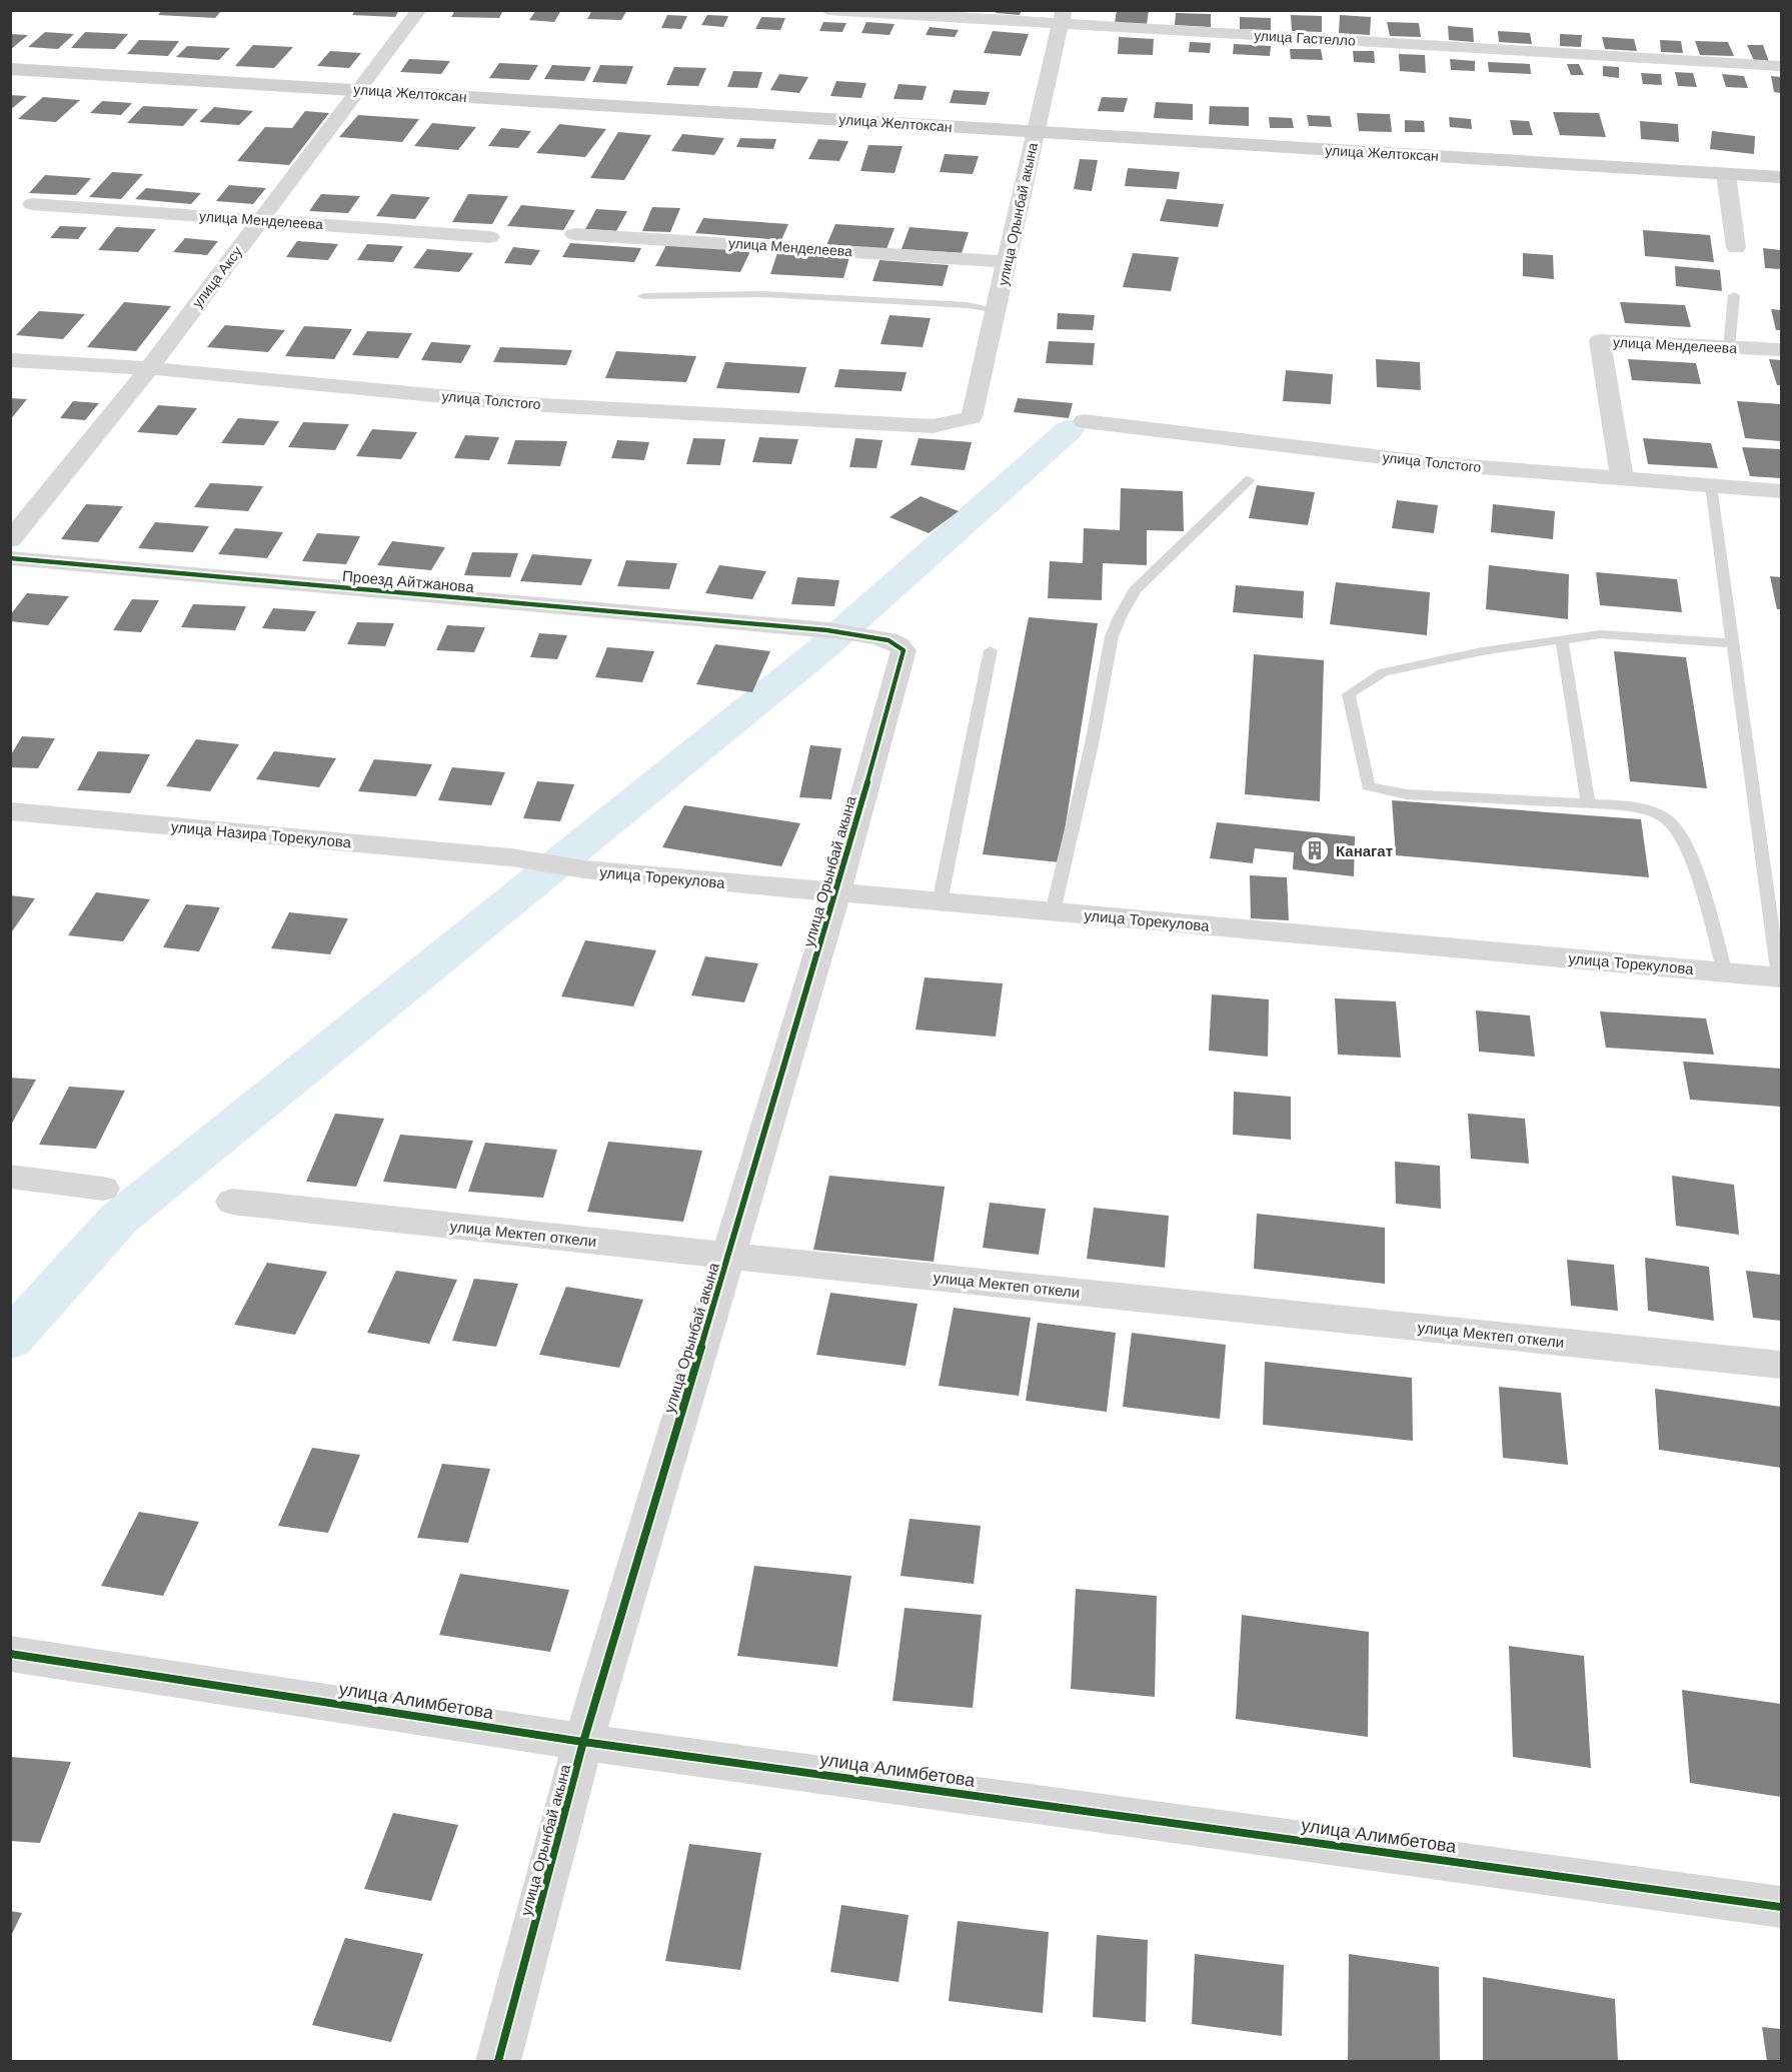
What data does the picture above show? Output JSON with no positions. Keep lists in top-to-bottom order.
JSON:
{
  "streets": {
    "main road": ["улица Желтоксан"],
    "street": [
      "улица Гастелло",
      "улица Орынбай акына",
      "улица Менделеева",
      "улица Аксу",
      "улица Толстого",
      "Проезд Айтжанова",
      "улица Назира Торекулова",
      "улица Торекулова",
      "улица Мектеп откели",
      "улица Алимбетова"
    ]
  },
  "crossings": [
    ["улица Гастелло", "улица Орынбай акына"],
    ["улица Желтоксан", "улица Орынбай акына"],
    ["улица Желтоксан", "улица Аксу"],
    ["улица Орынбай акына", "улица Менделеева"],
    ["улица Орынбай акына", "улица Толстого"],
    ["улица Орынбай акына", "Проезд Айтжанова"],
    ["улица Орынбай акына", "улица Торекулова"],
    ["улица Орынбай акына", "улица Мектеп откели"],
    ["улица Орынбай акына", "улица Алимбетова"],
    ["улица Менделеева", "улица Аксу"],
    ["улица Менделеева", "улица Толстого"],
    ["улица Аксу", "улица Толстого"],
    ["улица Назира Торекулова", "улица Торекулова"]
  ],
  "places": {
    "building": ["Канагат"]
  }
}
